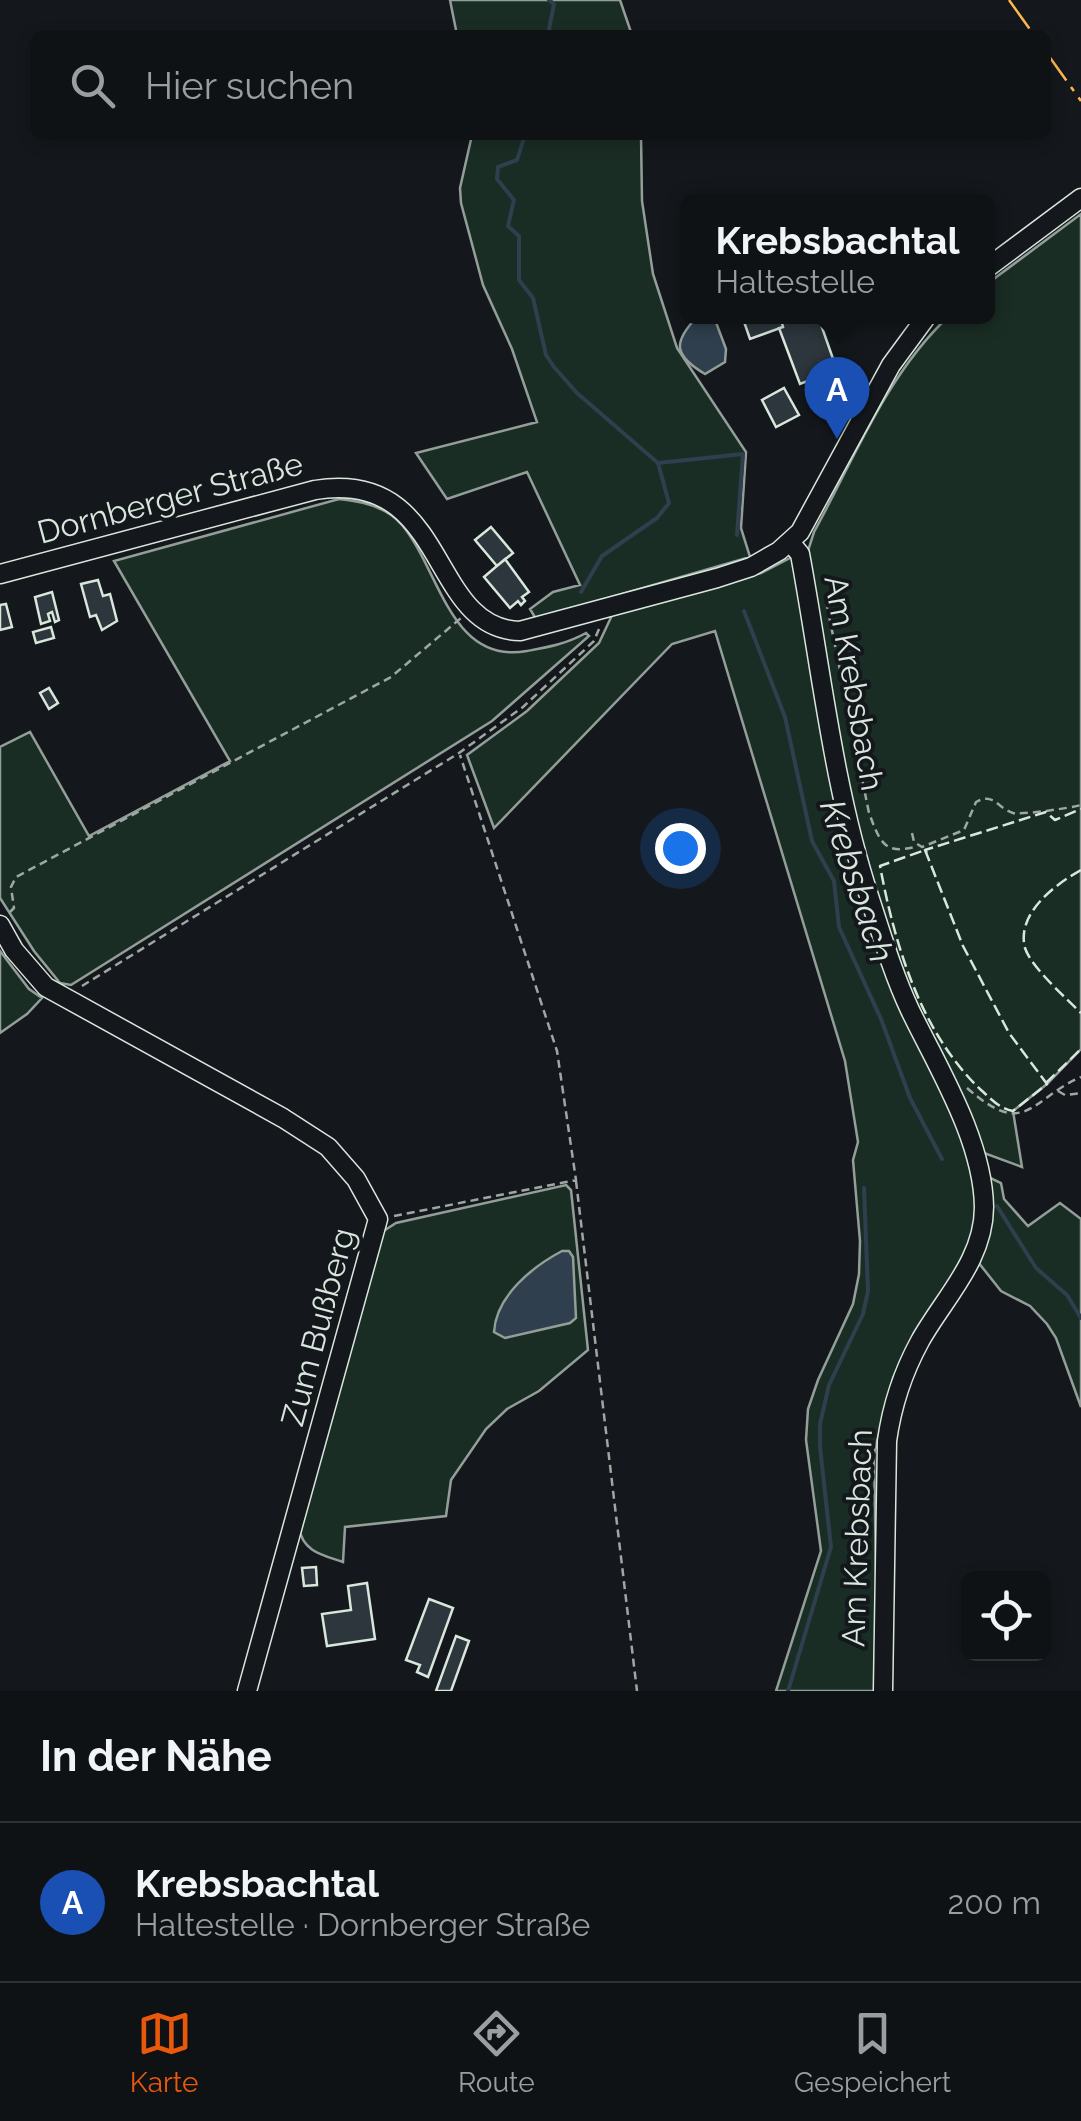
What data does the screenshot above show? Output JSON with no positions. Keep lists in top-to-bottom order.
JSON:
{
  "streets": {
    "street": ["Dornberger Straße", "Am Krebsbach", "Zum Bußberg"]
  },
  "water": ["Krebsbach"],
  "page": {
    "search": "Hier suchen",
    "popup": ["Krebsbachtal", "Haltestelle"],
    "pins": "A",
    "heading": "In der Nähe",
    "list": [
      {
        "mark": "A",
        "name": "Krebsbachtal",
        "note": "Haltestelle · Dornberger Straße",
        "value": "200 m"
      }
    ],
    "nav": ["Karte", "Route", "Gespeichert"]
  }
}
